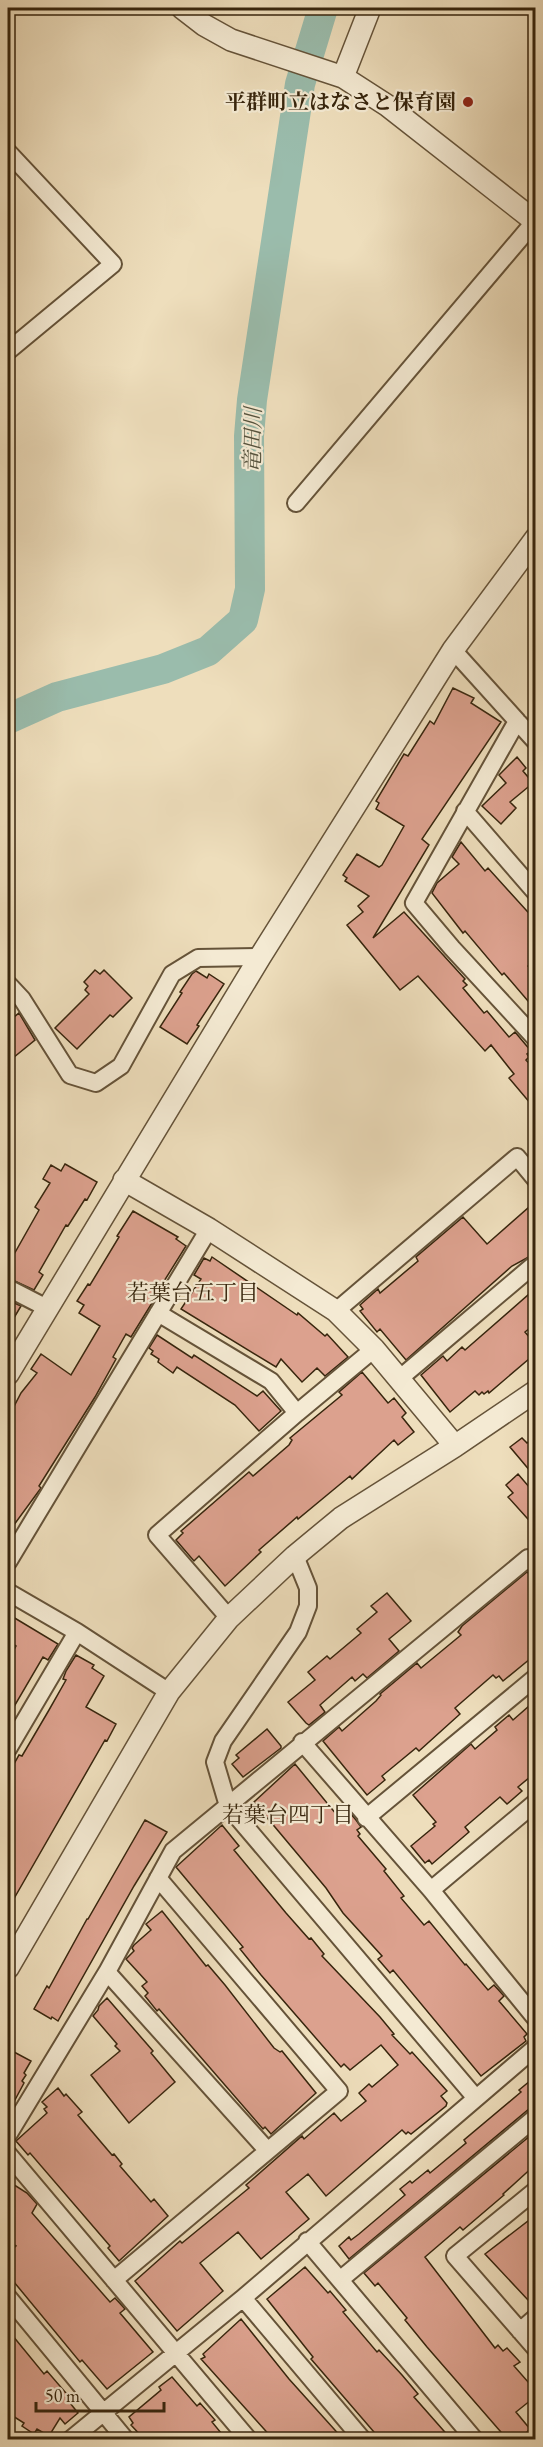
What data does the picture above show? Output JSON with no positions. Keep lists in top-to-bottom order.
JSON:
{
  "districts": ["若葉台五丁目", "若葉台四丁目"],
  "water": ["竜田川"],
  "places": ["平群町立はなさと保育園"],
  "scale_bar": "50 m"
}
